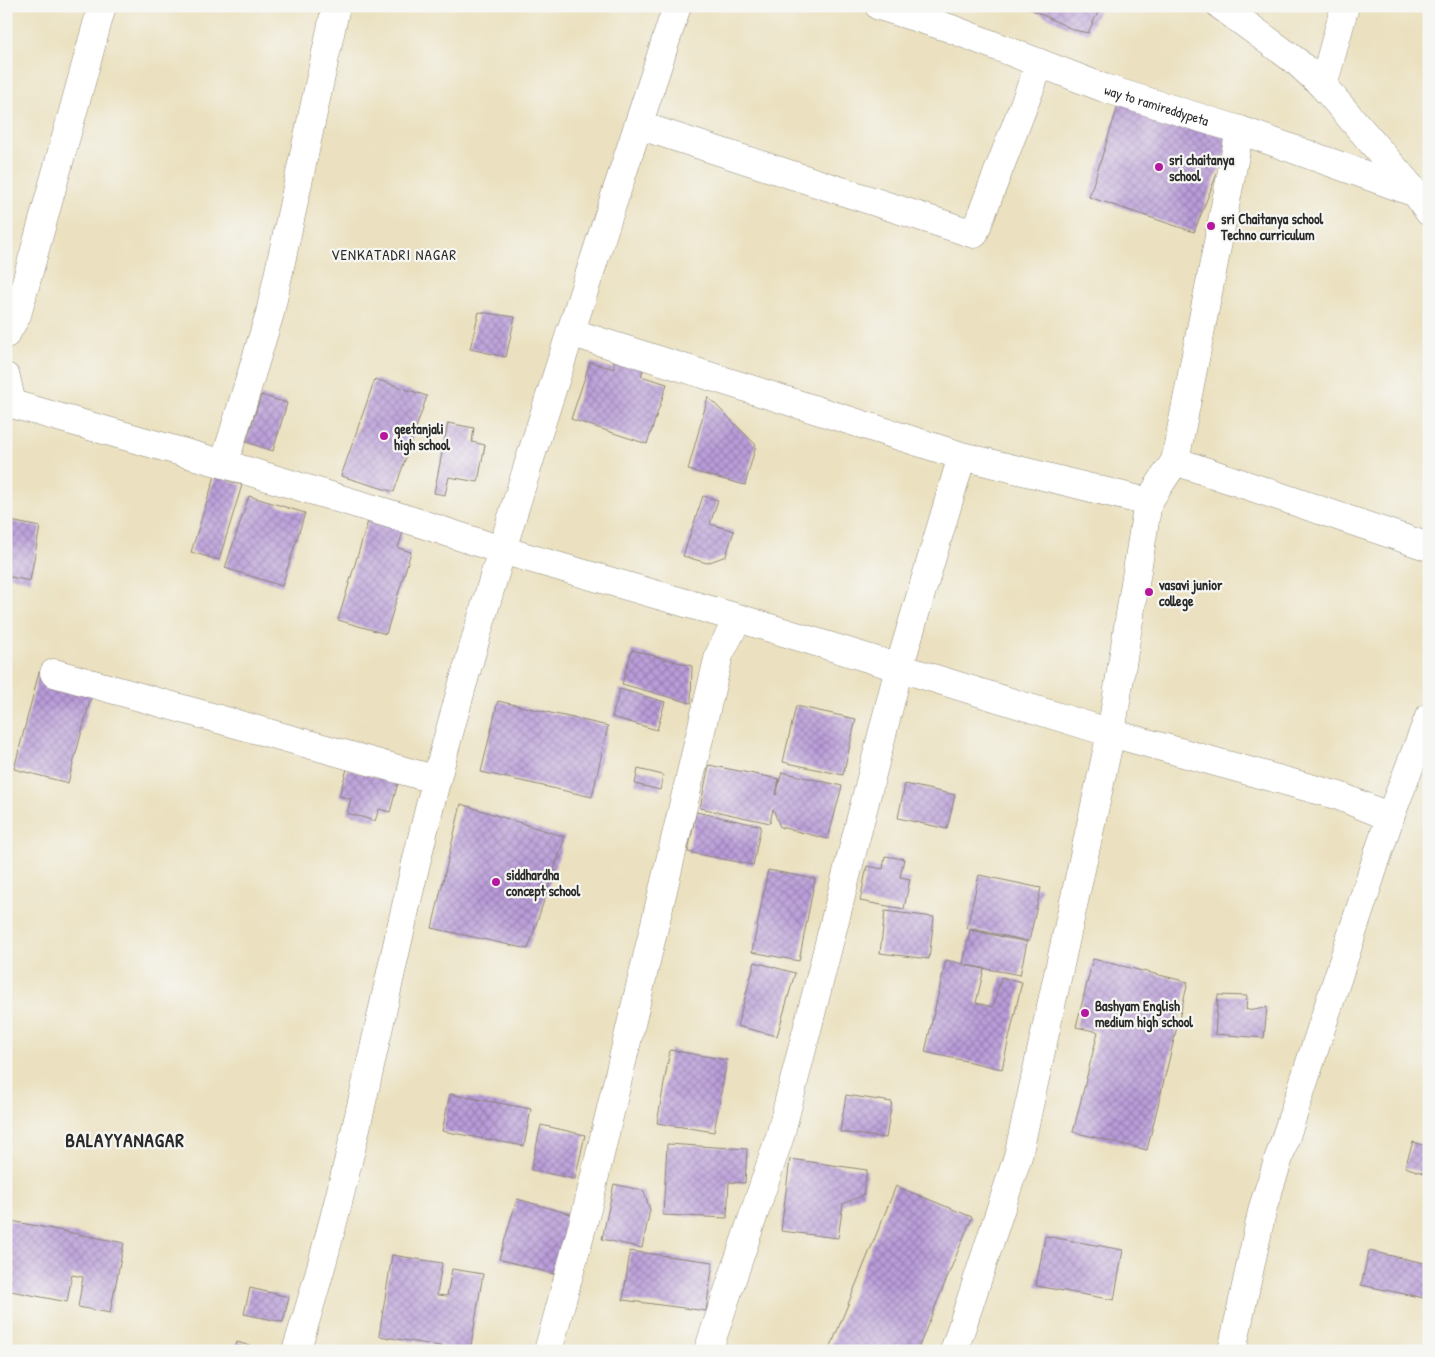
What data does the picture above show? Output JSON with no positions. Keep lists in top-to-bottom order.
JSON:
{
  "streets": {
    "street": ["way to ramireddypeta"]
  },
  "districts": ["VENKATADRI NAGAR", "BALAYYANAGAR"],
  "places": [
    "sri chaitanya school",
    "sri Chaitanya school Techno curriculum",
    "geetanjali high school",
    "vasavi junior college",
    "siddhardha concept school",
    "Bashyam English medium high school"
  ]
}
